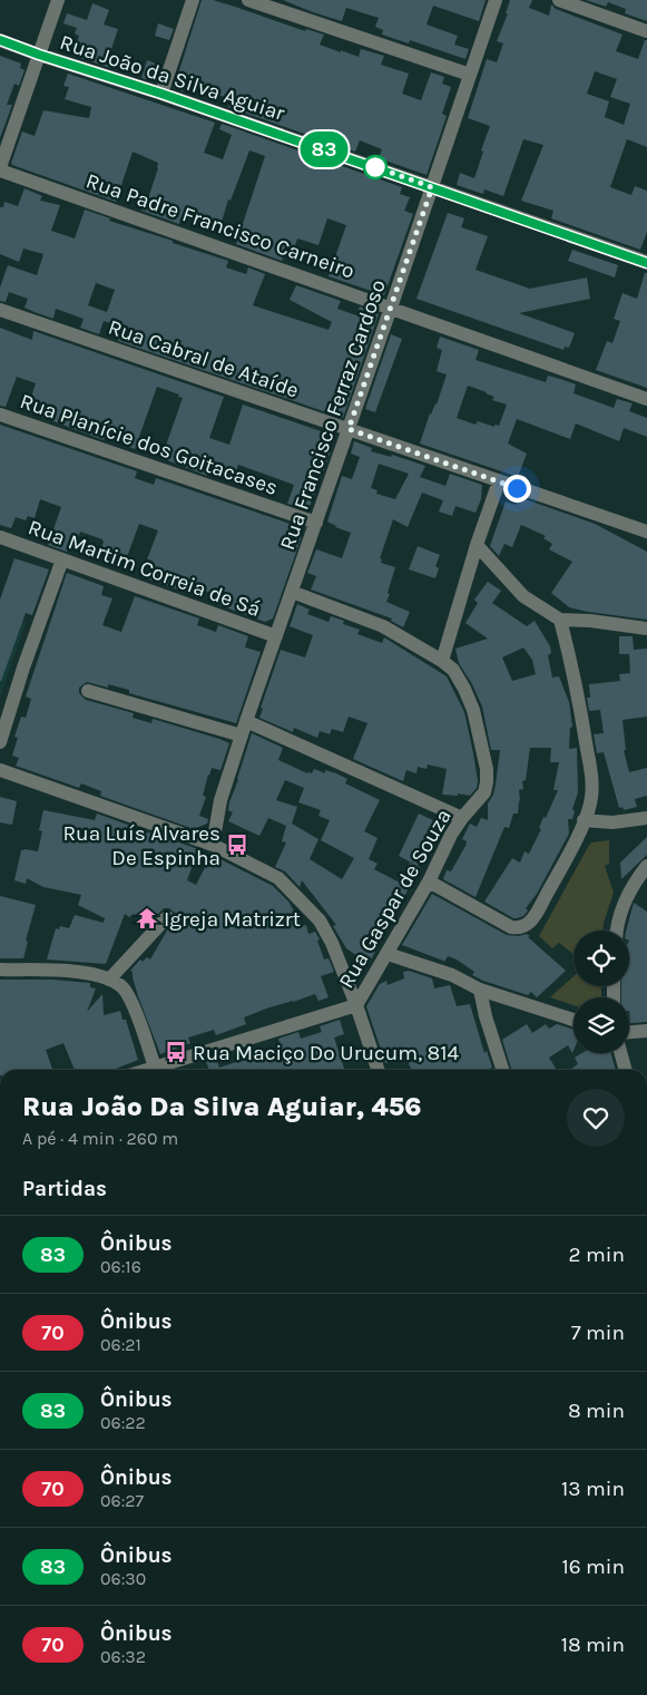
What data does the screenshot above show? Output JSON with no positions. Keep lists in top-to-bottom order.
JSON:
{
  "streets": {
    "street": [
      "Rua João da Silva Aguiar",
      "Rua Padre Francisco Carneiro",
      "Rua Cabral de Ataíde",
      "Rua Francisco Ferraz Cardoso",
      "Rua Planície dos Goitacases",
      "Rua Martim Correia de Sá",
      "Rua Gaspar de Souza"
    ]
  },
  "crossings": [
    ["Rua João da Silva Aguiar", "Rua Francisco Ferraz Cardoso"],
    ["Rua Padre Francisco Carneiro", "Rua Francisco Ferraz Cardoso"],
    ["Rua Cabral de Ataíde", "Rua Francisco Ferraz Cardoso"],
    ["Rua Francisco Ferraz Cardoso", "Rua Planície dos Goitacases"],
    ["Rua Francisco Ferraz Cardoso", "Rua Martim Correia de Sá"],
    ["Rua Francisco Ferraz Cardoso", "Rua Gaspar de Souza"]
  ],
  "places": {
    "bus stop": ["Rua Luís Alvares De Espinha", "Rua Maciço Do Urucum, 814"],
    "temple": ["Igreja Matrizrt"]
  },
  "lines": ["bus line 83"],
  "page": {
    "on_map": "83",
    "heading": [
      ["Rua João Da Silva Aguiar, 456", "A pé · 4 min · 260 m"],
      "Partidas"
    ],
    "list": [
      {
        "mark": "83",
        "name": "Ônibus",
        "note": "06:16",
        "value": "2 min"
      },
      {
        "mark": "70",
        "name": "Ônibus",
        "note": "06:21",
        "value": "7 min"
      },
      {
        "mark": "83",
        "name": "Ônibus",
        "note": "06:22",
        "value": "8 min"
      },
      {
        "mark": "70",
        "name": "Ônibus",
        "note": "06:27",
        "value": "13 min"
      },
      {
        "mark": "83",
        "name": "Ônibus",
        "note": "06:30",
        "value": "16 min"
      },
      {
        "mark": "70",
        "name": "Ônibus",
        "note": "06:32",
        "value": "18 min"
      }
    ]
  }
}
